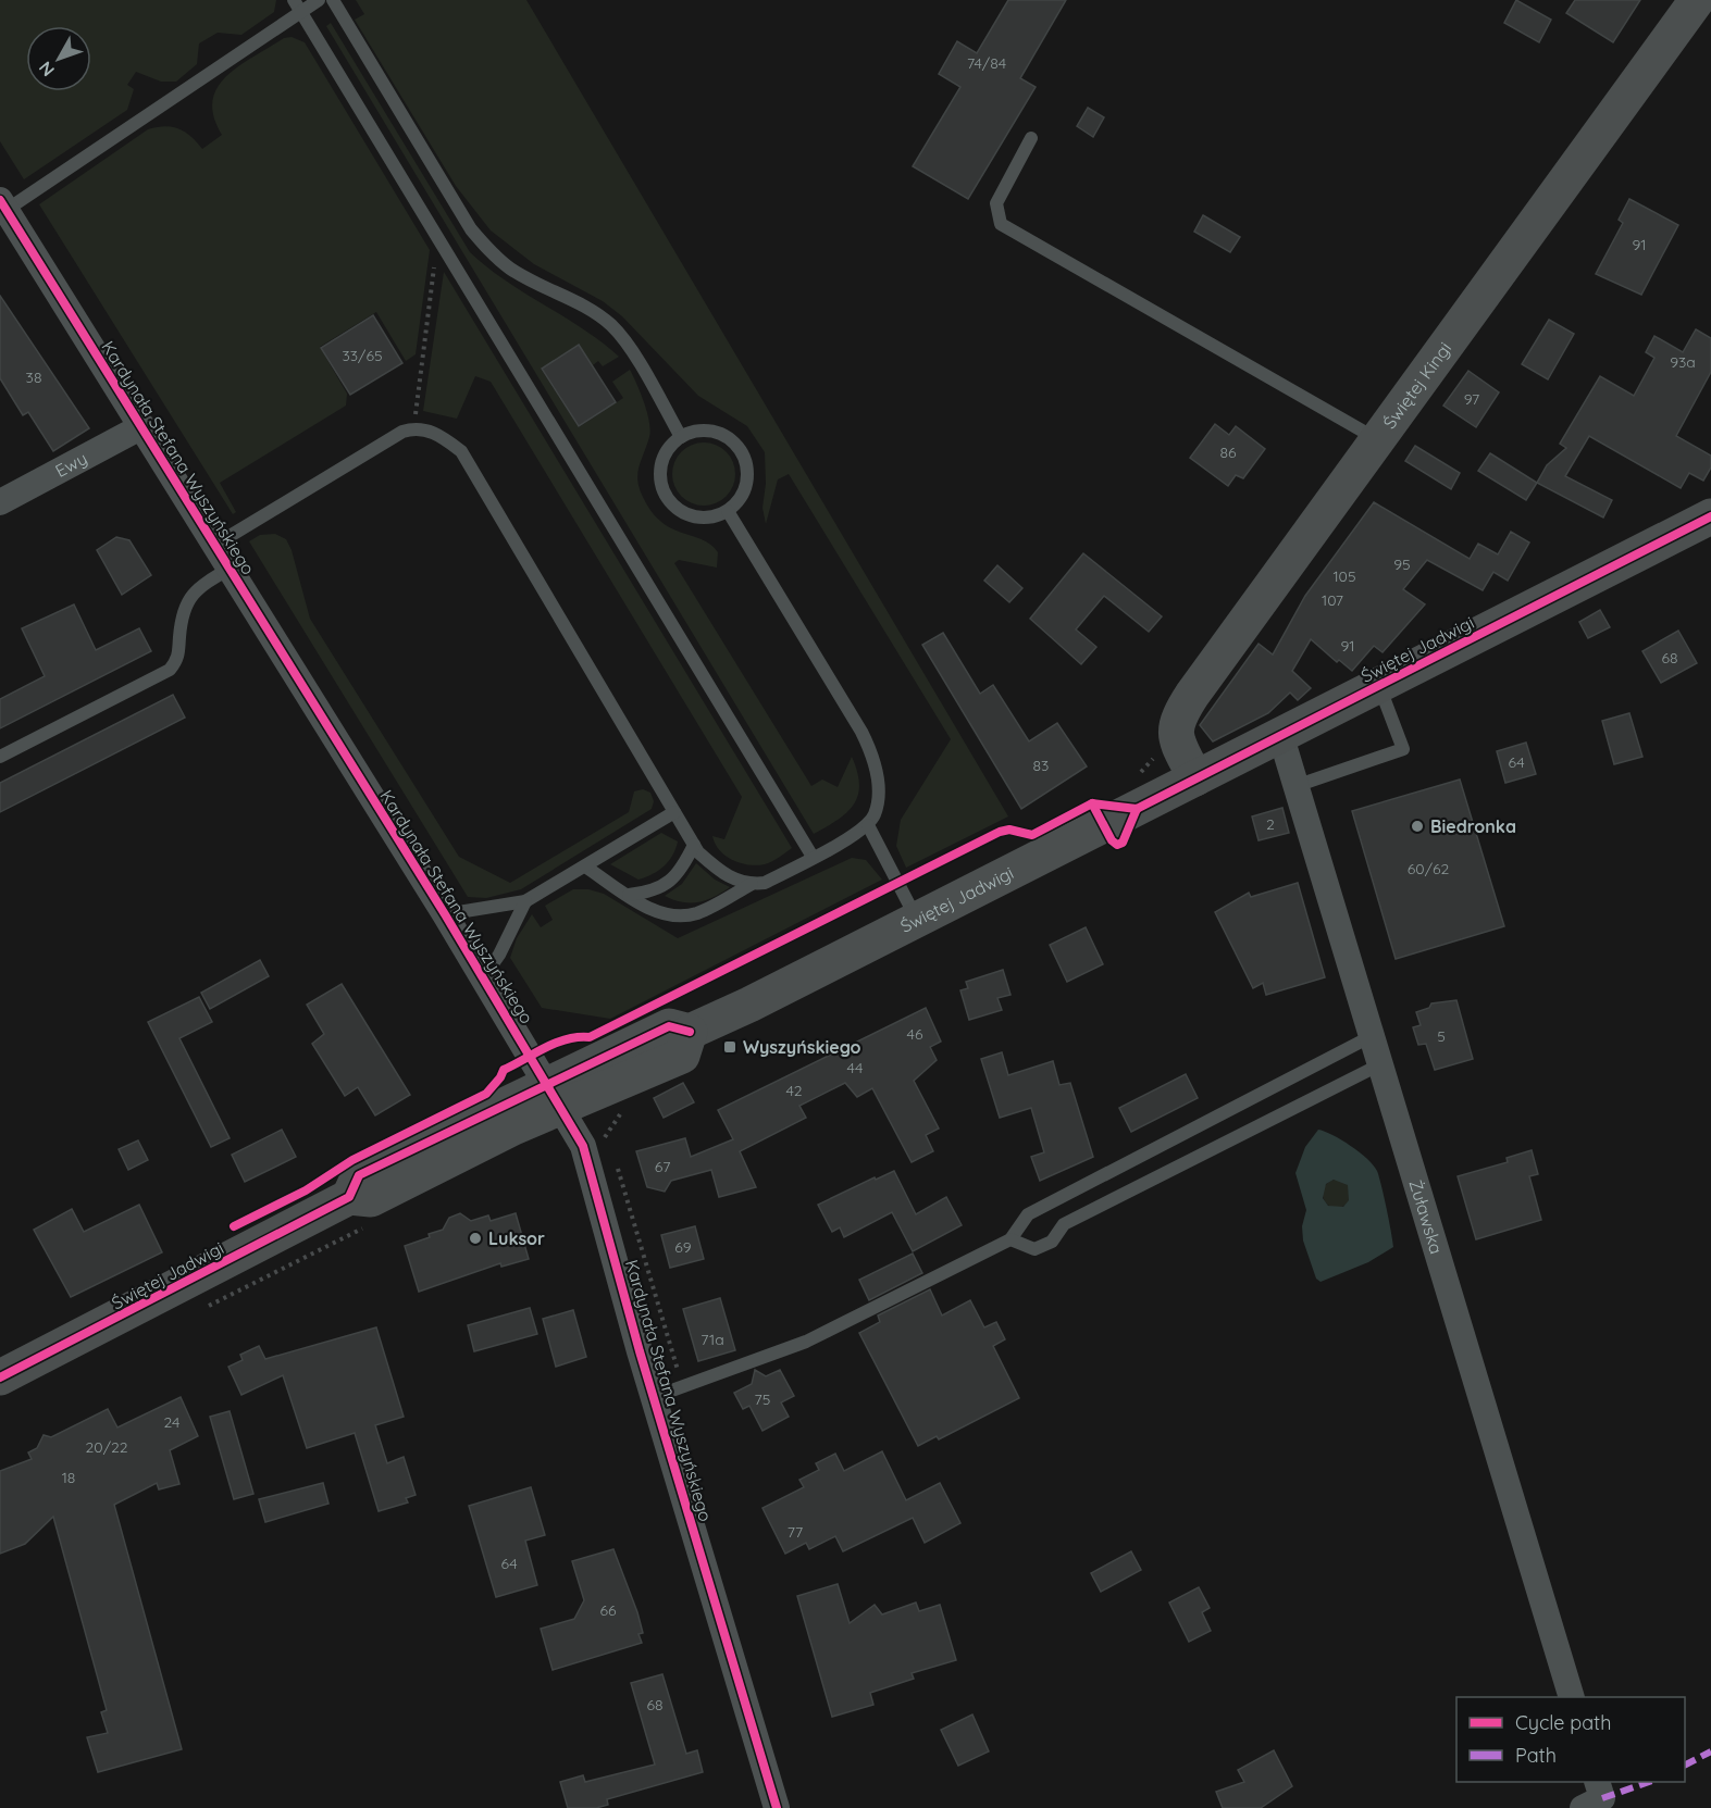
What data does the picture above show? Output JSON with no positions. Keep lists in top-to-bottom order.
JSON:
{
  "streets": {
    "main road": ["Świętej Kingi", "Świętej Jadwigi"],
    "street": ["Kardynała Stefana Wyszyńskiego", "Ewy", "Żuławska"]
  },
  "crossings": [
    ["Kardynała Stefana Wyszyńskiego", "Ewy"],
    ["Kardynała Stefana Wyszyńskiego", "Świętej Jadwigi"],
    ["Świętej Jadwigi", "Żuławska"]
  ],
  "places": {
    "other": ["Biedronka", "Luksor"],
    "transit": ["Wyszyńskiego"]
  },
  "house_numbers": [
    "74/84",
    "91",
    "33/65",
    "93a",
    "38",
    "97",
    "86",
    "95",
    "105",
    "107",
    "91",
    "68",
    "64",
    "83",
    "2",
    "60/62",
    "46",
    "5",
    "44",
    "42",
    "67",
    "69",
    "71a",
    "75",
    "24",
    "20/22",
    "18",
    "77",
    "64",
    "66",
    "68"
  ],
  "legend": ["Cycle path", "Path"],
  "north": "bottom left"
}
